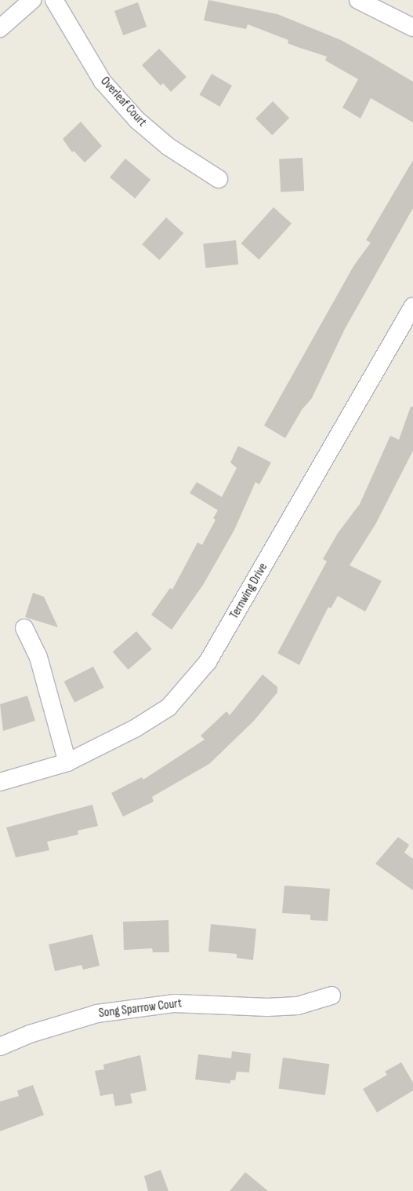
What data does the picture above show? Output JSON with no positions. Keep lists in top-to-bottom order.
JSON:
{
  "streets": {
    "street": ["Overleaf Court", "Ternwing Drive", "Song Sparrow Court"]
  }
}
